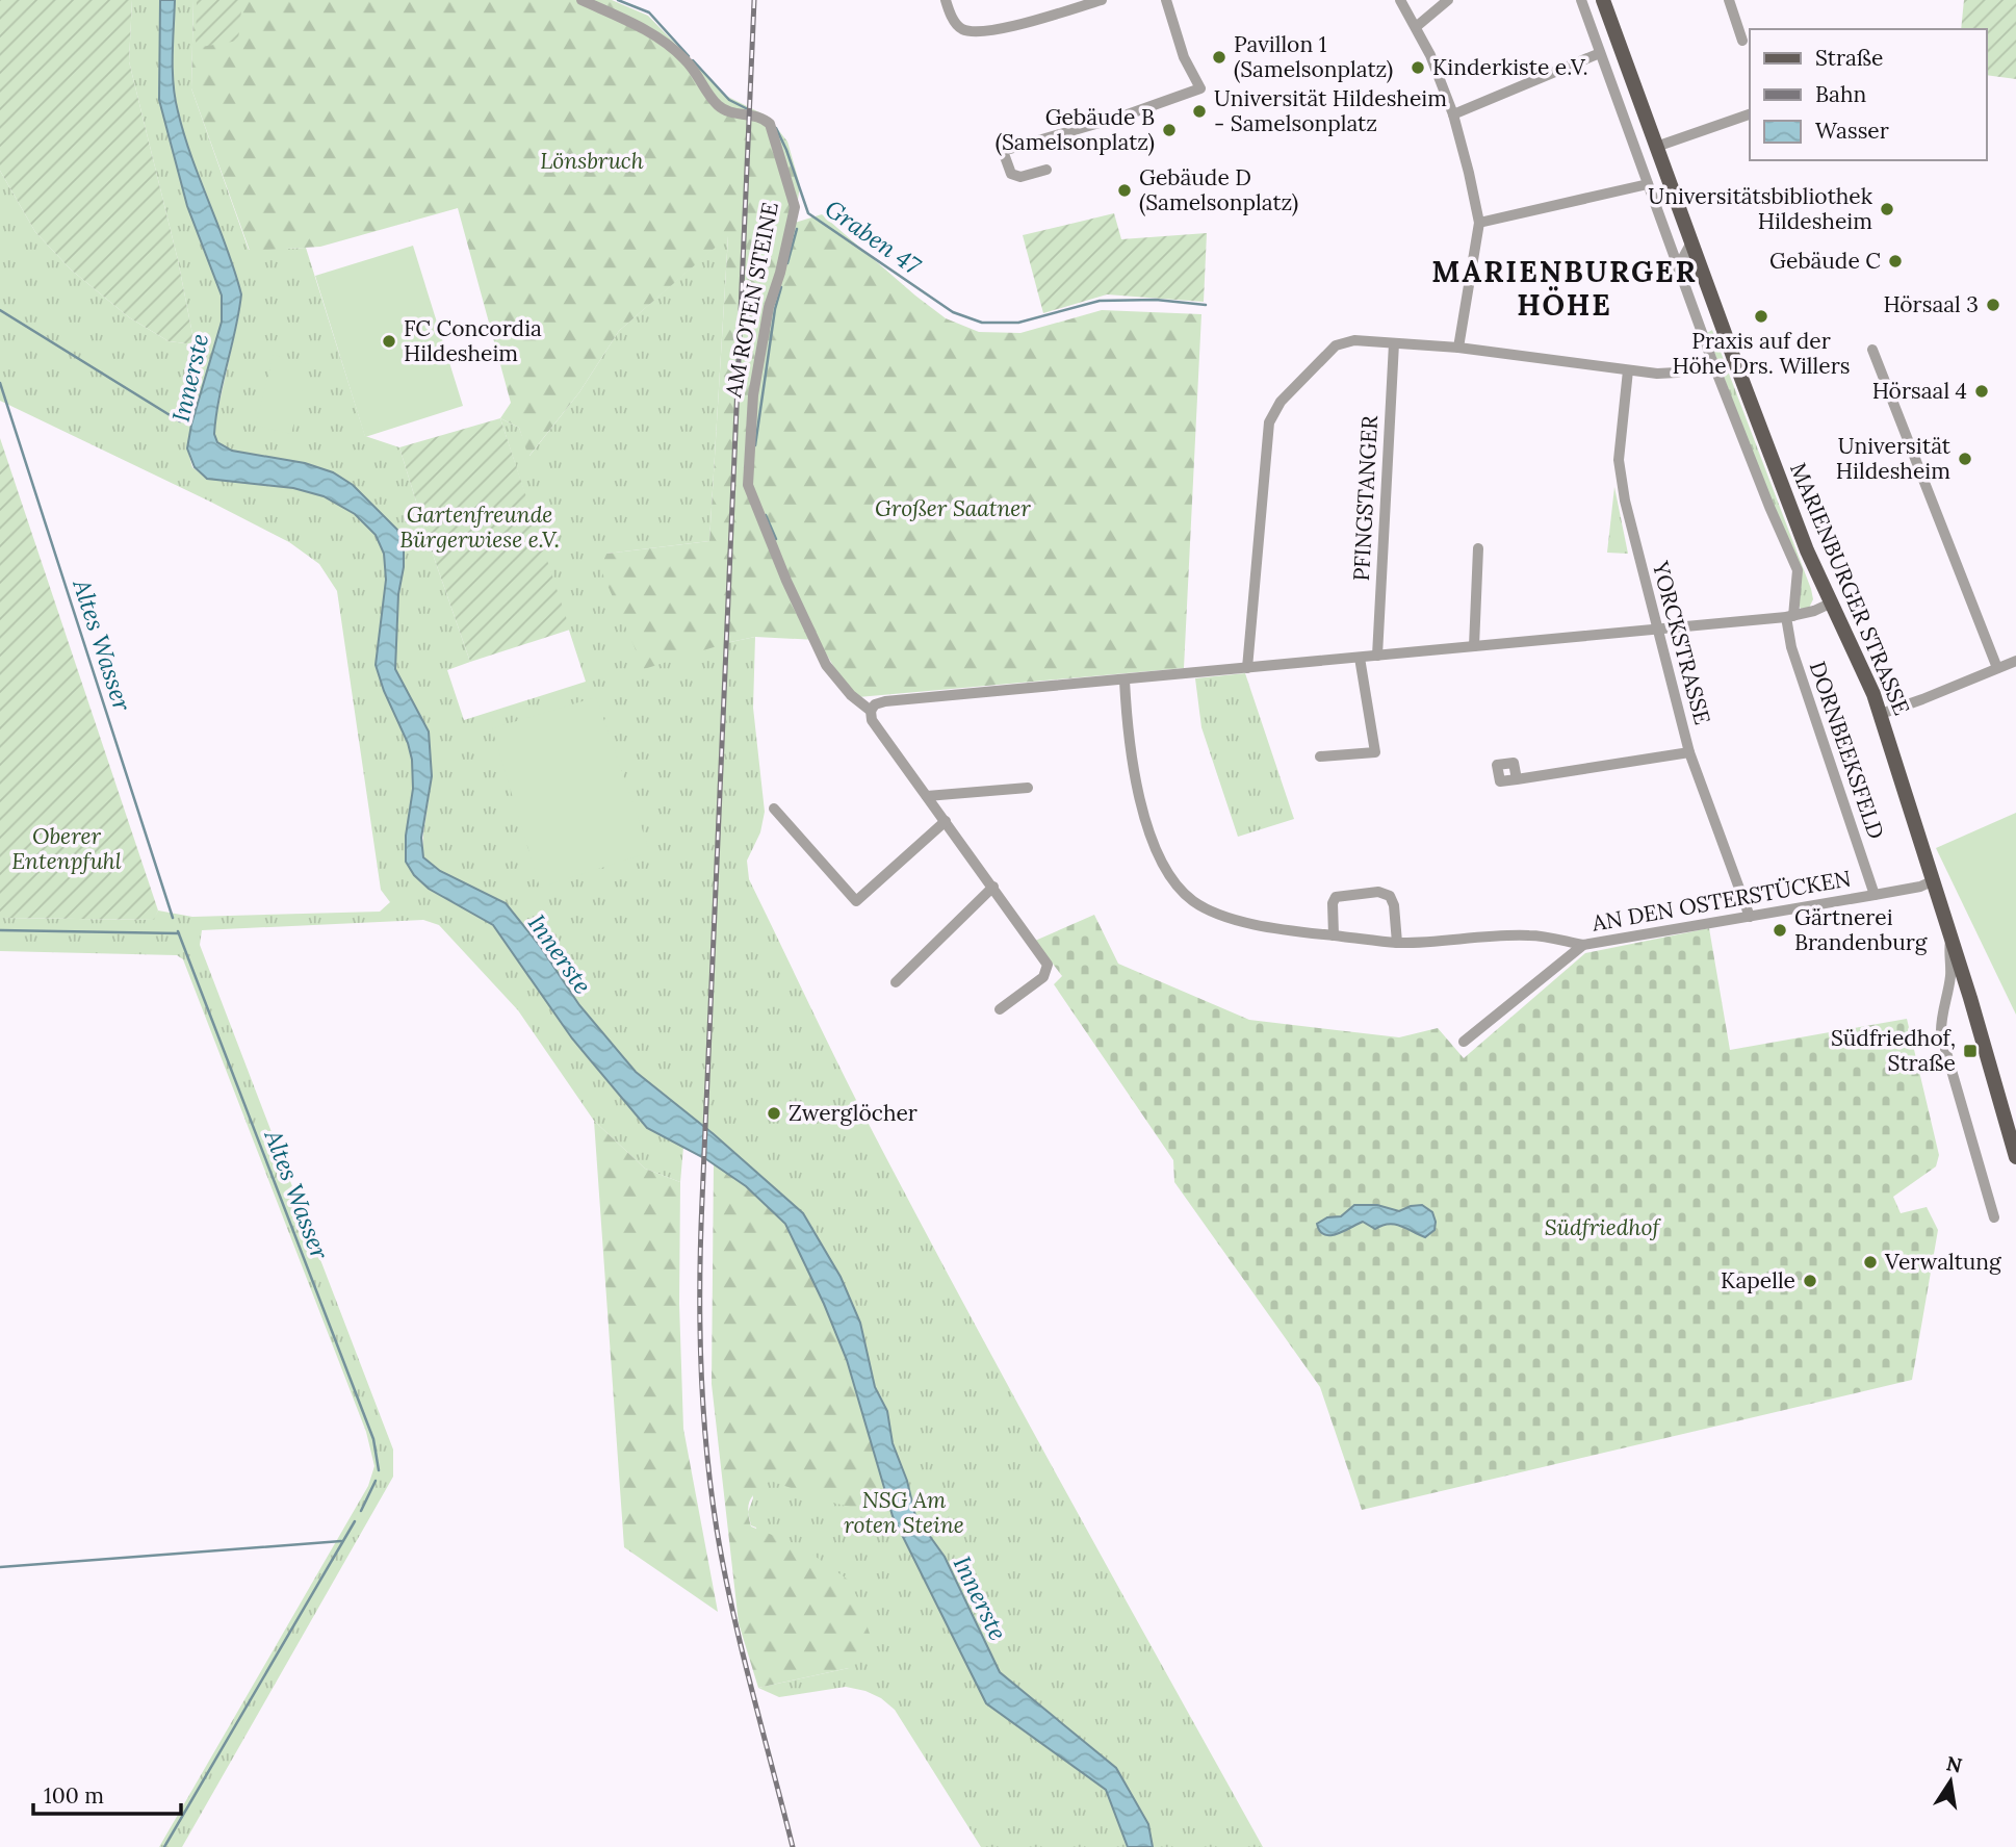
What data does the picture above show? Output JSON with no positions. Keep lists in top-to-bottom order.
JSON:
{
  "streets": {
    "main road": ["MARIENBURGER STRASSE"],
    "street": [
      "AM ROTEN STEINE",
      "PFINGSTANGER",
      "YORCKSTRASSE",
      "DORNBEEKSFELD",
      "AN DEN OSTERSTÜCKEN"
    ]
  },
  "crossings": [
    ["MARIENBURGER STRASSE", "DORNBEEKSFELD"],
    ["MARIENBURGER STRASSE", "AN DEN OSTERSTÜCKEN"],
    ["YORCKSTRASSE", "AN DEN OSTERSTÜCKEN"],
    ["DORNBEEKSFELD", "AN DEN OSTERSTÜCKEN"]
  ],
  "districts": ["MARIENBURGER HÖHE"],
  "water": ["Graben 47", "Innerste", "Altes Wasser"],
  "parks": [
    "Lönsbruch",
    "Großer Saatner",
    "Gartenfreunde Bürgerwiese e.V.",
    "Oberer Entenpfuhl",
    "Südfriedhof",
    "NSG Am roten Steine"
  ],
  "places": {
    "other": [
      "Pavillon 1 (Samelsonplatz)",
      "Kinderkiste e.V.",
      "Universität Hildesheim - Samelsonplatz",
      "Gebäude B (Samelsonplatz)",
      "Gebäude D (Samelsonplatz)",
      "Universitätsbibliothek Hildesheim",
      "Gebäude C",
      "Hörsaal 3",
      "Praxis auf der Höhe Drs. Willers",
      "FC Concordia Hildesheim",
      "Hörsaal 4",
      "Universität Hildesheim",
      "Gärtnerei Brandenburg",
      "Zwerglöcher",
      "Verwaltung",
      "Kapelle"
    ],
    "transit": ["Südfriedhof, Straße"]
  },
  "legend": ["Straße", "Bahn", "Wasser"],
  "scale_bar": "100 m",
  "north": "top"
}
